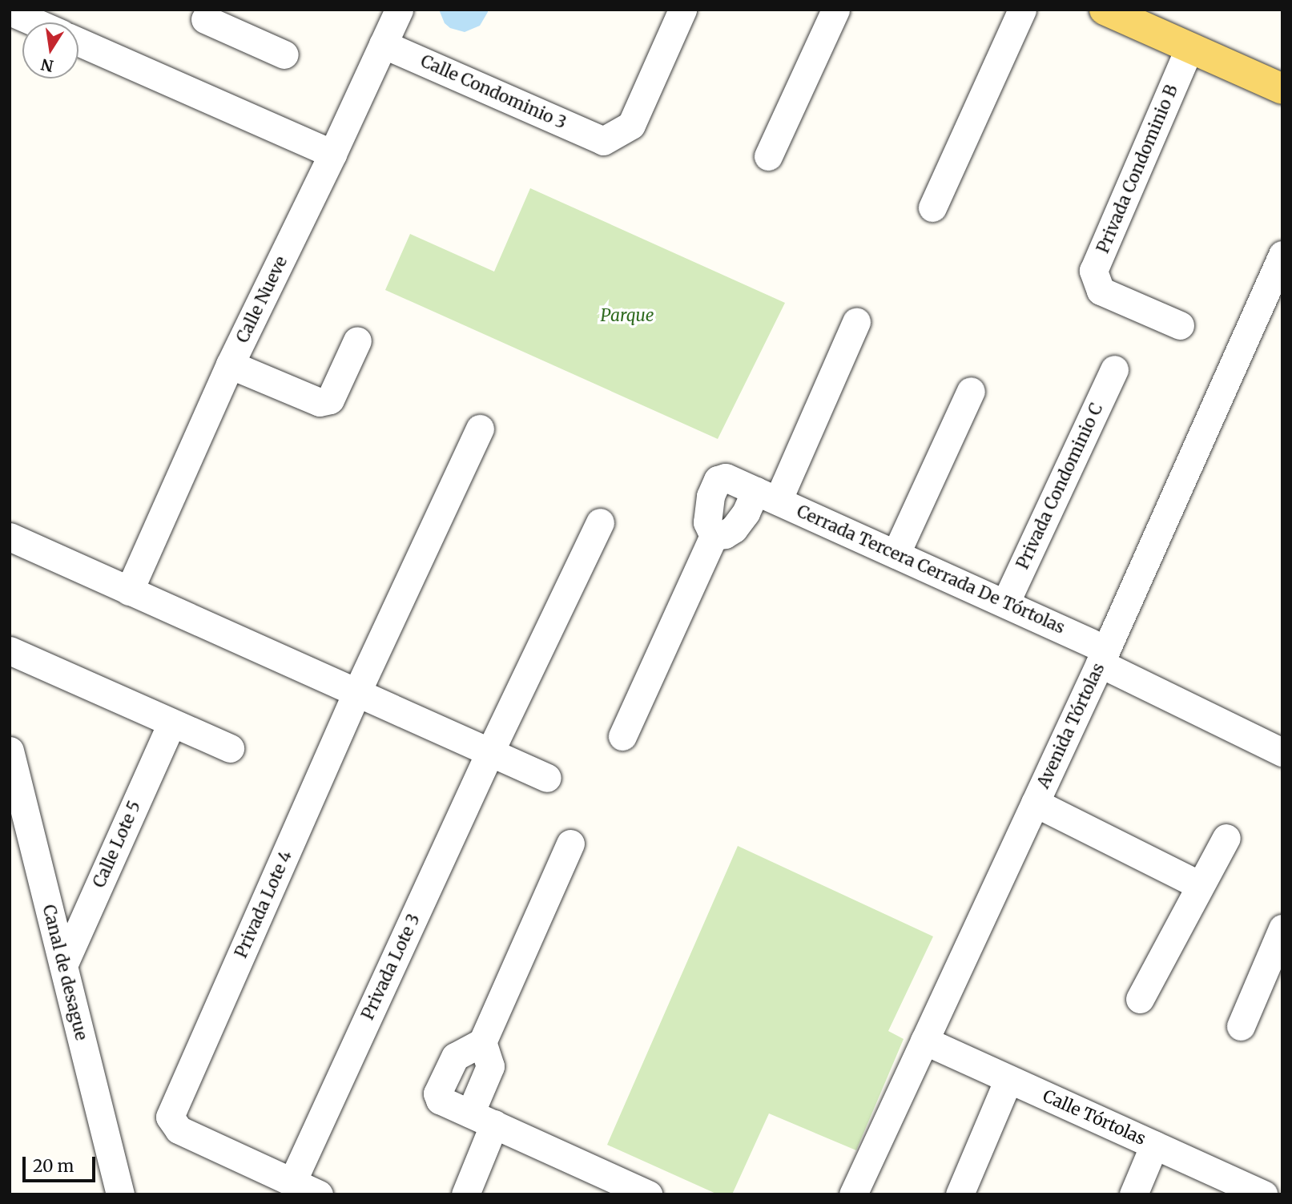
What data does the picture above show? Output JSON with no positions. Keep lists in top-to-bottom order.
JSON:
{
  "streets": {
    "street": [
      "Calle Condominio 3",
      "Privada Condominio B",
      "Calle Nueve",
      "Privada Condominio C",
      "Cerrada Tercera Cerrada De Tórtolas",
      "Avenida Tórtolas",
      "Calle Lote 5",
      "Privada Lote 4",
      "Privada Lote 3",
      "Canal de desague",
      "Calle Tórtolas"
    ]
  },
  "crossings": [
    ["Calle Condominio 3", "Calle Nueve"],
    ["Privada Condominio C", "Cerrada Tercera Cerrada De Tórtolas"],
    ["Cerrada Tercera Cerrada De Tórtolas", "Avenida Tórtolas"],
    ["Avenida Tórtolas", "Calle Tórtolas"],
    ["Calle Lote 5", "Canal de desague"],
    ["Privada Lote 4", "Privada Lote 3"]
  ],
  "parks": ["Parque"],
  "scale_bar": "20 m",
  "north": "bottom"
}
